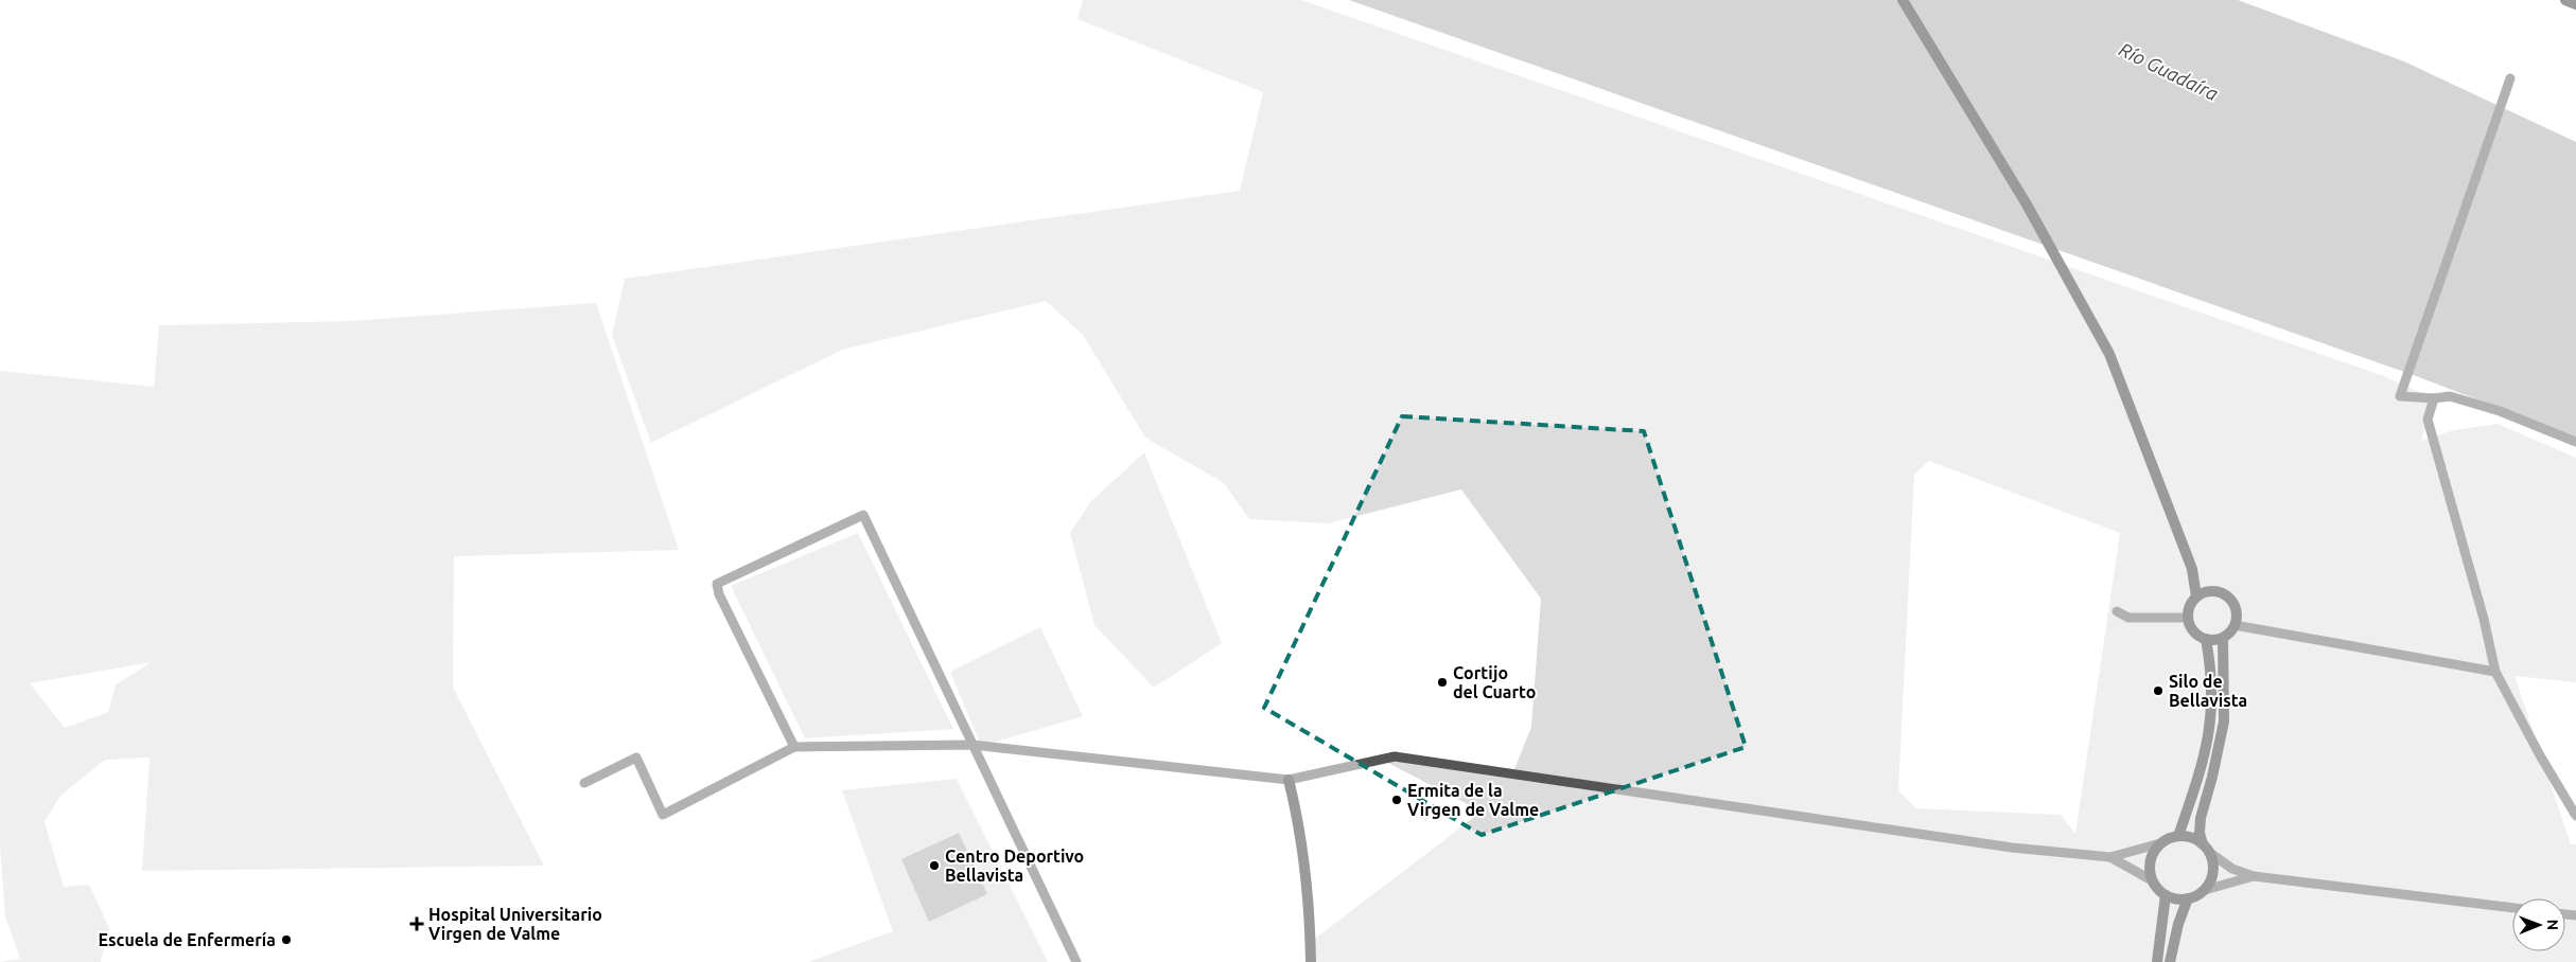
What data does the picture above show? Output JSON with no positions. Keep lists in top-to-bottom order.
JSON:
{
  "water": ["Río Guadaíra"],
  "places": {
    "other": [
      "Cortijo del Cuarto",
      "Silo de Bellavista",
      "Ermita de la Virgen de Valme",
      "Centro Deportivo Bellavista",
      "Escuela de Enfermería"
    ],
    "health": ["Hospital Universitario Virgen de Valme"]
  },
  "north": "right"
}
